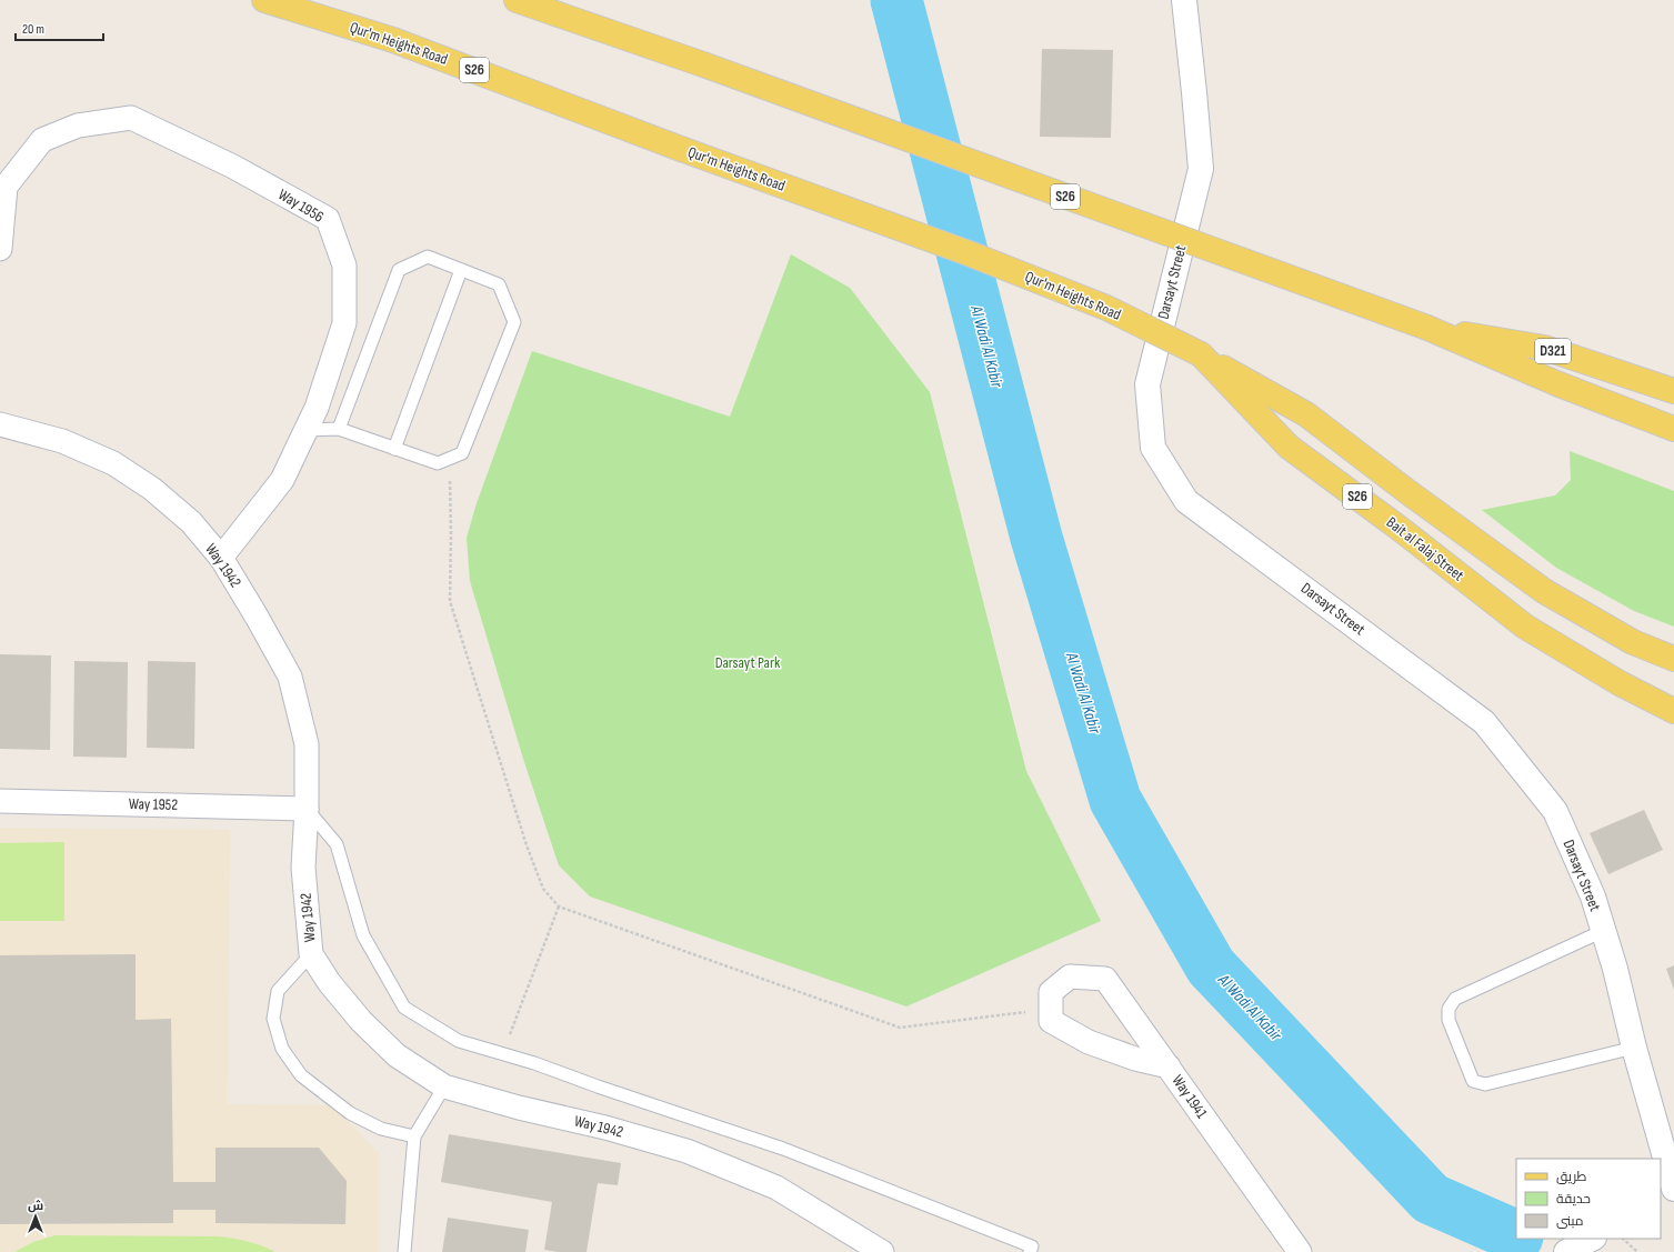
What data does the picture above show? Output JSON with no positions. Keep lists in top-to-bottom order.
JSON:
{
  "streets": {
    "main road": [
      "Qur'm Heights Road",
      "S26",
      "D321",
      "Bait al Falaj Street"
    ],
    "street": [
      "Way 1956",
      "Darsayt Street",
      "Way 1942",
      "Way 1952",
      "Way 1941"
    ]
  },
  "crossings": [
    ["Qur'm Heights Road", "Bait al Falaj Street"],
    ["S26", "D321"],
    ["Way 1956", "Way 1942"],
    ["Way 1942", "Way 1952"]
  ],
  "water": ["Al Wadi Al Kabir"],
  "parks": ["Darsayt Park"],
  "legend": ["طريق", "حديقة", "مبنى"],
  "scale_bar": "20 m",
  "north": "top"
}
